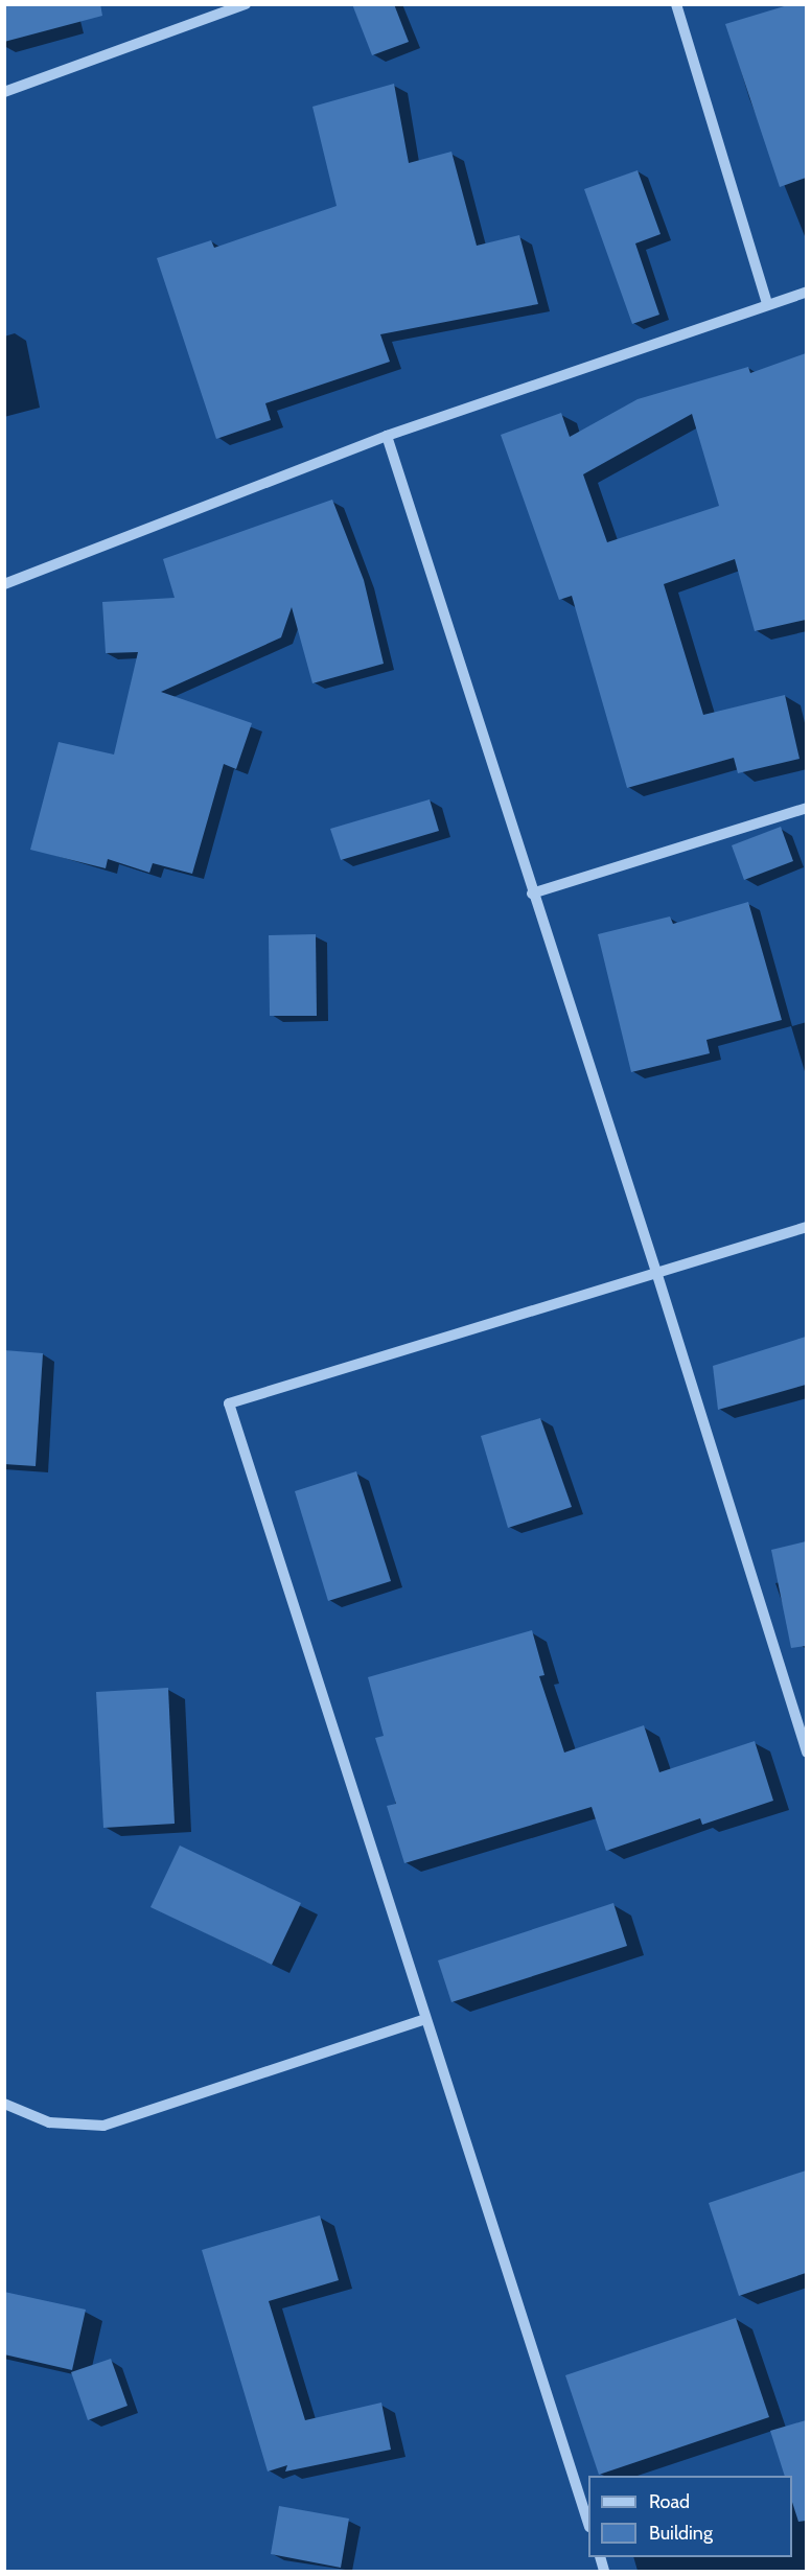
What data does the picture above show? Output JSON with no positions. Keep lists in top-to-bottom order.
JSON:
{
  "legend": ["Road", "Building"]
}
